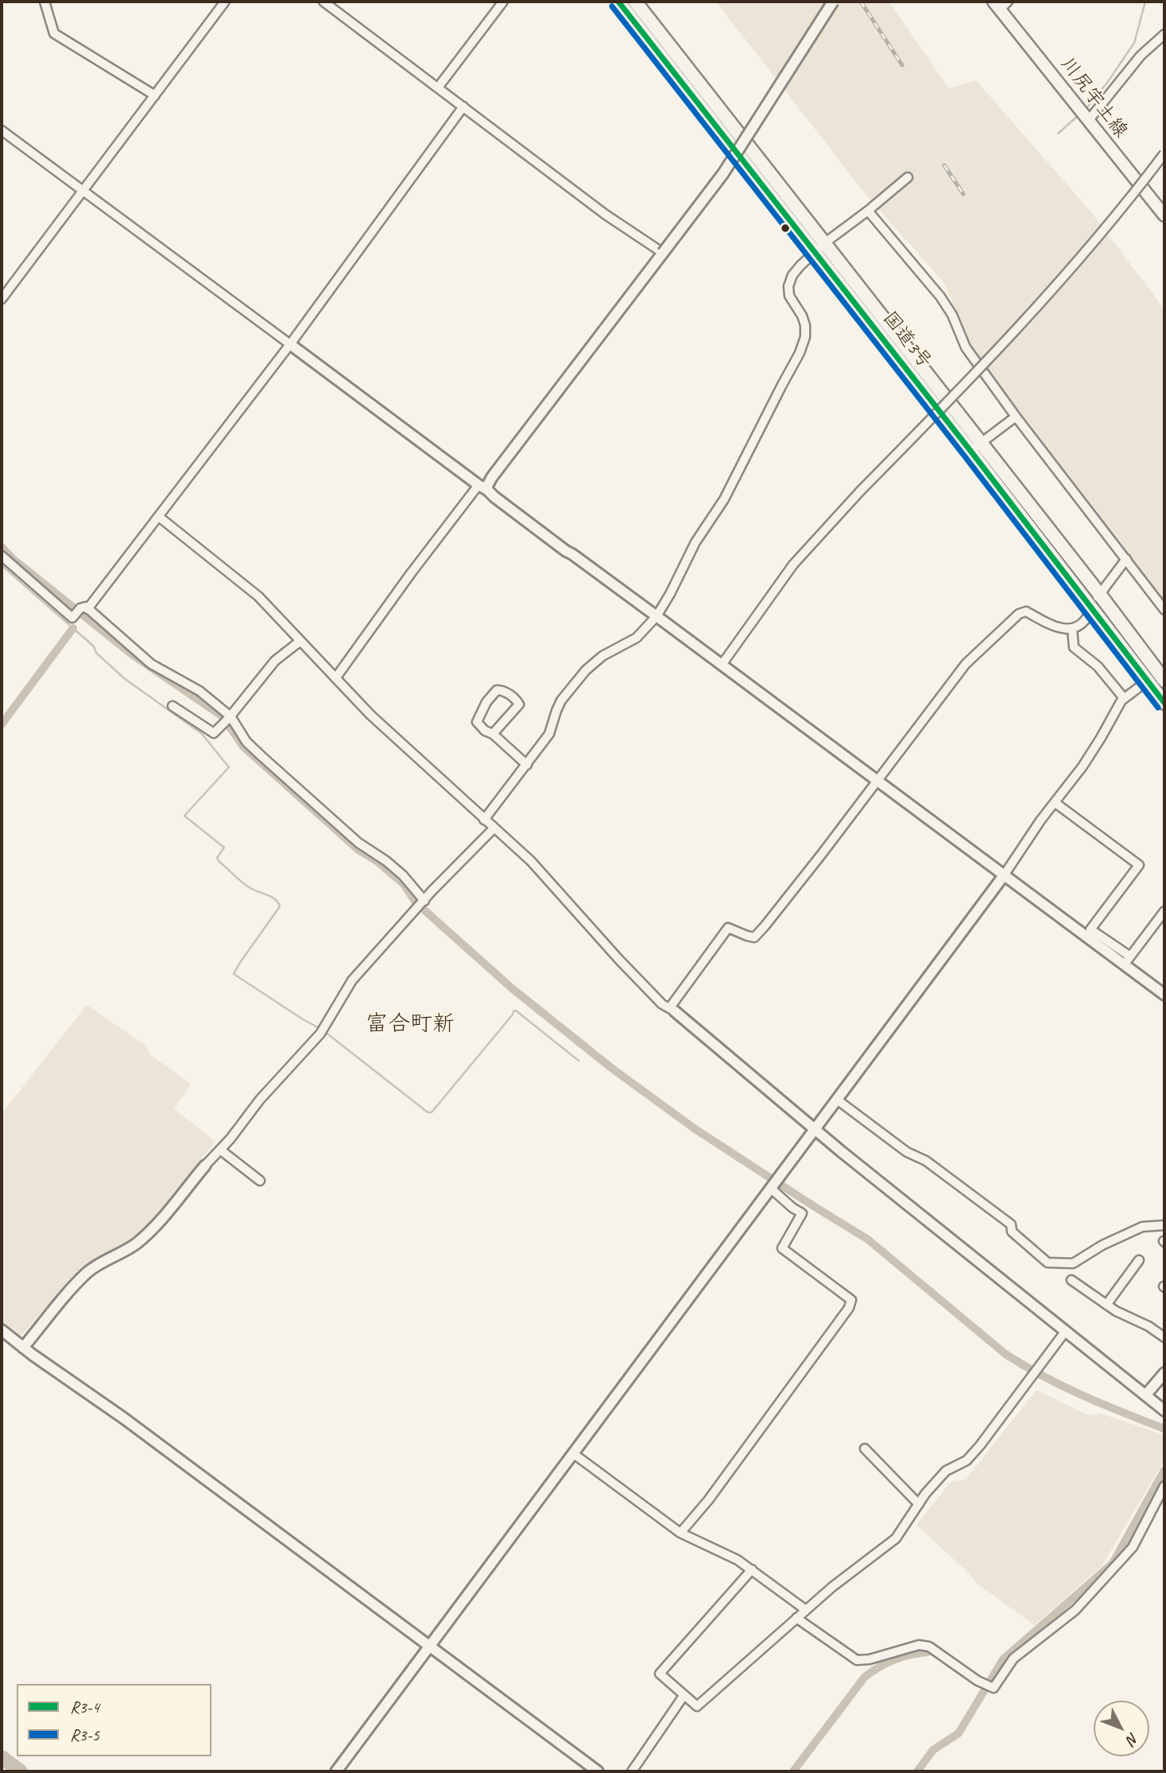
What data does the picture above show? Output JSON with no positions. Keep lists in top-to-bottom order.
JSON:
{
  "streets": {
    "highway": ["国道3号"],
    "main road": ["川尻宇土線"]
  },
  "districts": ["富合町新"],
  "lines": ["transit line R3-4", "transit line R3-5"],
  "legend": ["R3-4", "R3-5"],
  "north": "bottom right"
}
